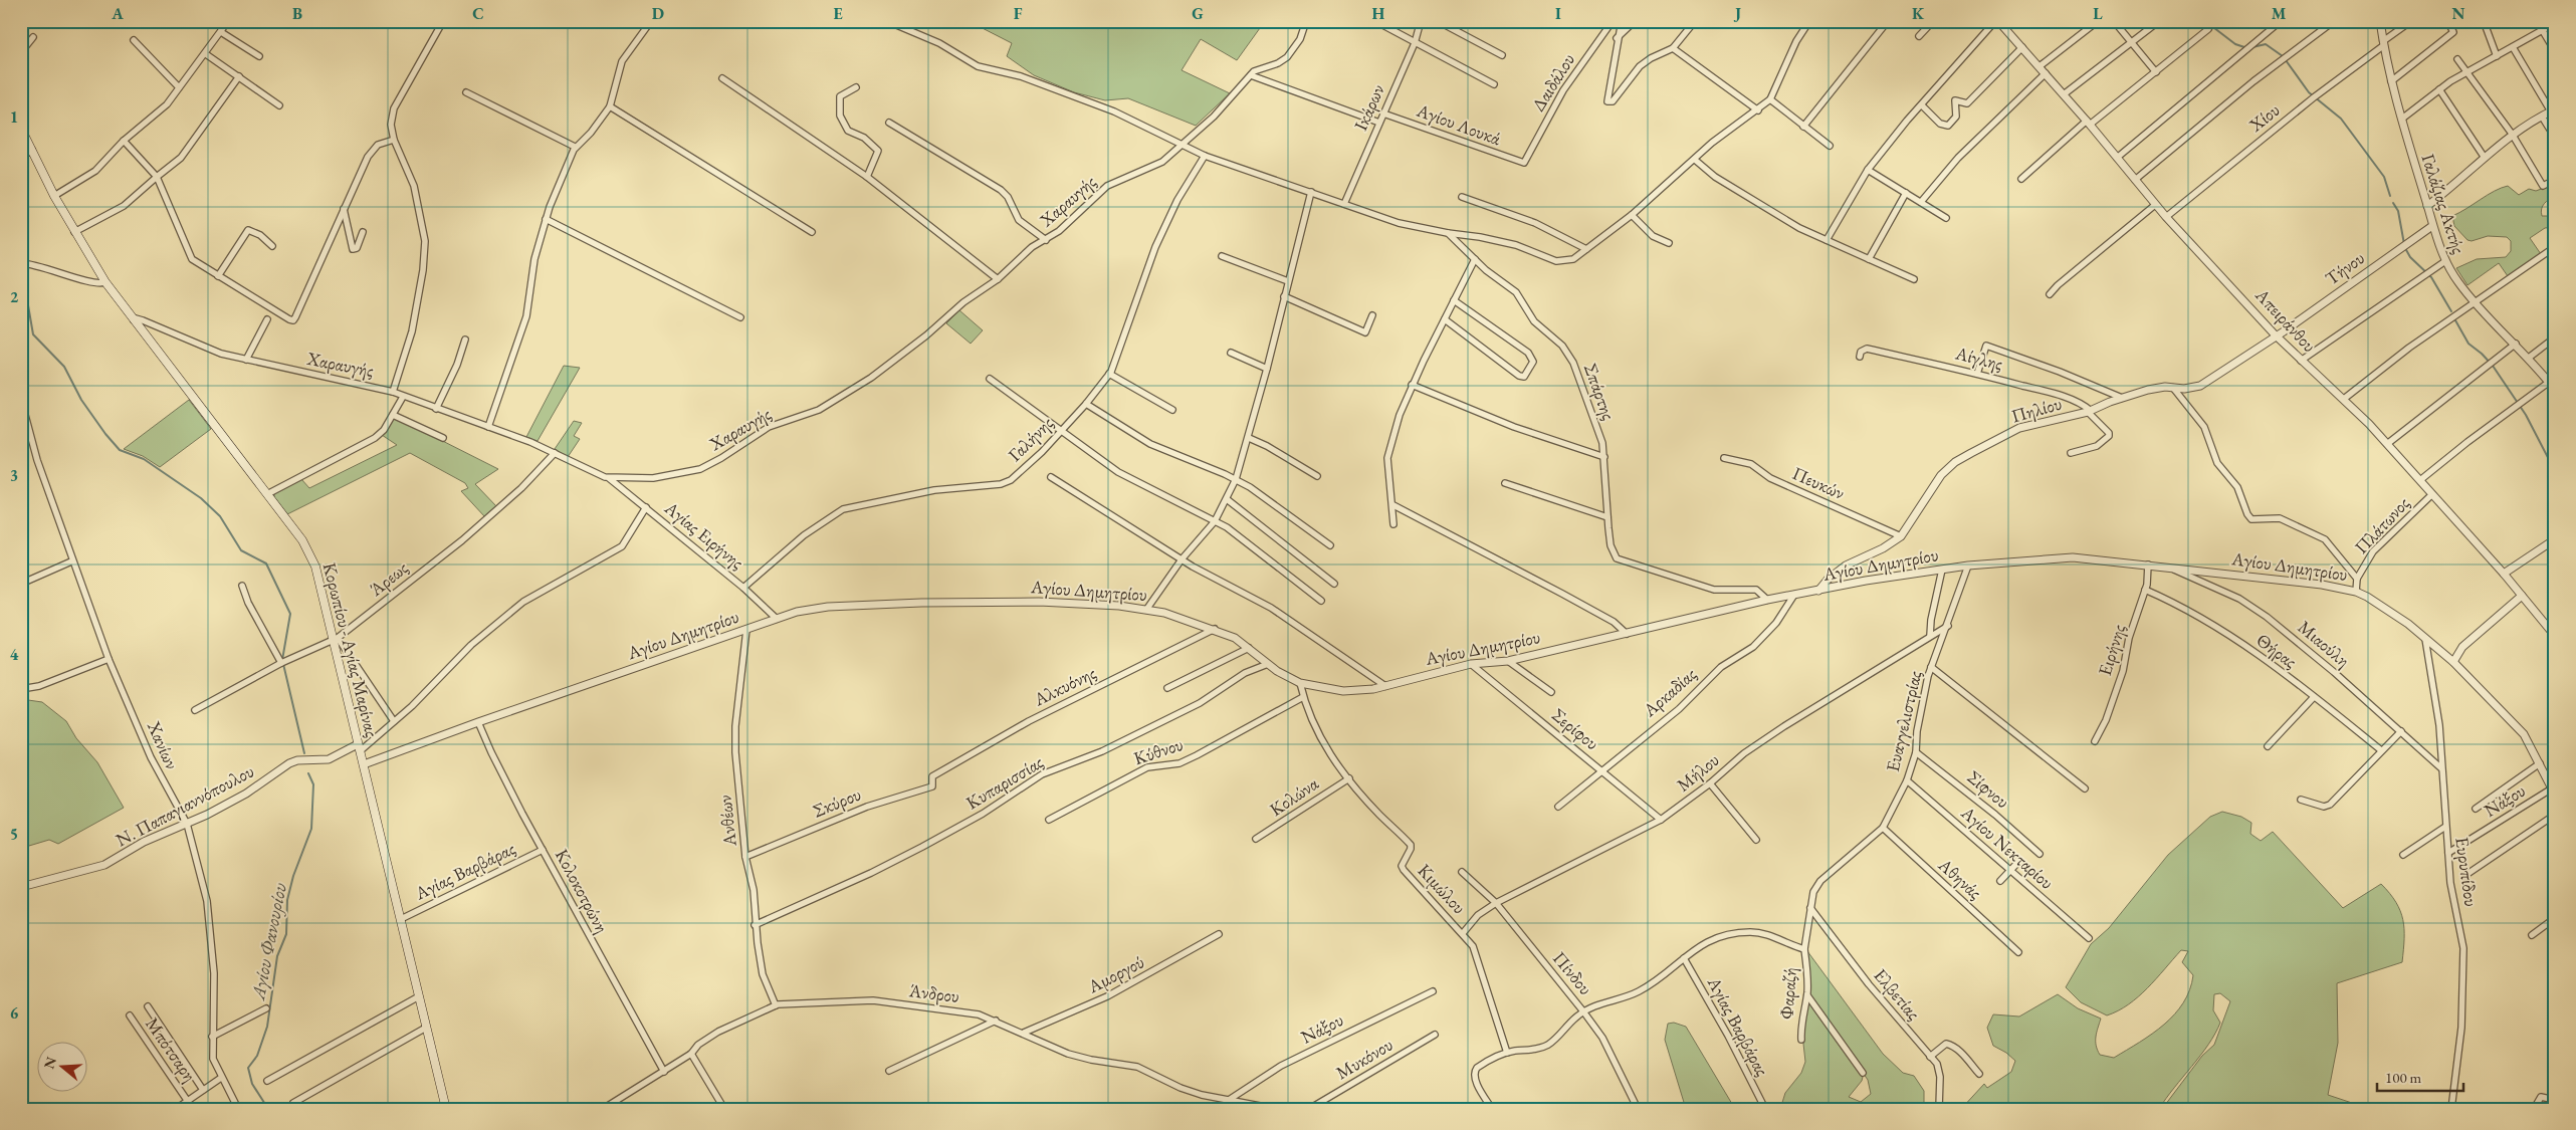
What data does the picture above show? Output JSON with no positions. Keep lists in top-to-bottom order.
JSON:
{
  "streets": {
    "main road": ["Κορωπίου - Αγίας Μαρίνας"],
    "street": [
      "Δαιδάλου",
      "Ικάρων",
      "Χίου",
      "Αγίου Λουκά",
      "Χαραυγής",
      "Γαλάζιας Ακτής",
      "Τήνου",
      "Απειράνθου",
      "Αίγλης",
      "Σπάρτης",
      "Πηλίου",
      "Γαλήνης",
      "Πευκών",
      "Πλάτωνος",
      "Αγίας Ειρήνης",
      "Αγίου Δημητρίου",
      "Άρεως",
      "Μιαούλη",
      "Ειρήνης",
      "Θήρας",
      "Αλκυόνης",
      "Αρκαδίας",
      "Ευαγγελιστρίας",
      "Σερίφου",
      "Χανίων",
      "Κύθνου",
      "Μήλου",
      "Κυπαρισσίας",
      "Σίφνου",
      "Κολώνα",
      "Νάξου",
      "Σκύρου",
      "Ν. Παπαγιαννόπουλου",
      "Ανθέων",
      "Αγίου Νεκταρίου",
      "Αγίας Βαρβάρας",
      "Ευρυπίδου",
      "Αθηνάς",
      "Κιμώλου",
      "Κολοκοτρώνη",
      "Πίνδου",
      "Αμοργού",
      "Άνδρου",
      "Φαραζή",
      "Ελβετίας",
      "Μπότσαρη",
      "Μυκόνου"
    ]
  },
  "crossings": [
    ["Δαιδάλου", "Αγίου Λουκά"],
    ["Ικάρων", "Αγίου Λουκά"],
    ["Χίου", "Γαλάζιας Ακτής"],
    ["Χίου", "Απειράνθου"],
    ["Χαραυγής", "Αγίας Ειρήνης"],
    ["Χαραυγής", "Άρεως"],
    ["Χαραυγής", "Κορωπίου - Αγίας Μαρίνας"],
    ["Γαλάζιας Ακτής", "Τήνου"],
    ["Τήνου", "Απειράνθου"],
    ["Τήνου", "Πηλίου"],
    ["Απειράνθου", "Πηλίου"],
    ["Απειράνθου", "Πλάτωνος"],
    ["Αίγλης", "Πηλίου"],
    ["Σπάρτης", "Αγίου Δημητρίου"],
    ["Πηλίου", "Πευκών"],
    ["Πηλίου", "Αγίου Δημητρίου"],
    ["Γαλήνης", "Αγίας Ειρήνης"],
    ["Αγίας Ειρήνης", "Αγίου Δημητρίου"],
    ["Αγίου Δημητρίου", "Μιαούλη"],
    ["Αγίου Δημητρίου", "Κορωπίου - Αγίας Μαρίνας"],
    ["Αγίου Δημητρίου", "Ειρήνης"],
    ["Αγίου Δημητρίου", "Αλκυόνης"],
    ["Αγίου Δημητρίου", "Αρκαδίας"],
    ["Αγίου Δημητρίου", "Ευαγγελιστρίας"],
    ["Αγίου Δημητρίου", "Σερίφου"],
    ["Αγίου Δημητρίου", "Κυπαρισσίας"],
    ["Αγίου Δημητρίου", "Νάξου"],
    ["Αγίου Δημητρίου", "Ανθέων"],
    ["Αγίου Δημητρίου", "Ευρυπίδου"],
    ["Αγίου Δημητρίου", "Κιμώλου"],
    ["Αγίου Δημητρίου", "Κολοκοτρώνη"],
    ["Άρεως", "Κορωπίου - Αγίας Μαρίνας"],
    ["Μιαούλη", "Ευρυπίδου"],
    ["Κορωπίου - Αγίας Μαρίνας", "Ν. Παπαγιαννόπουλου"],
    ["Κορωπίου - Αγίας Μαρίνας", "Αγίας Βαρβάρας"],
    ["Ειρήνης", "Θήρας"],
    ["Αλκυόνης", "Σκύρου"],
    ["Αρκαδίας", "Σερίφου"],
    ["Ευαγγελιστρίας", "Μήλου"],
    ["Ευαγγελιστρίας", "Σίφνου"],
    ["Ευαγγελιστρίας", "Αγίου Νεκταρίου"],
    ["Ευαγγελιστρίας", "Αθηνάς"],
    ["Ευαγγελιστρίας", "Φαραζή"],
    ["Ευαγγελιστρίας", "Ελβετίας"],
    ["Σερίφου", "Μήλου"],
    ["Χανίων", "Ν. Παπαγιαννόπουλου"],
    ["Κύθνου", "Κιμώλου"],
    ["Μήλου", "Κιμώλου"],
    ["Μήλου", "Πίνδου"],
    ["Κυπαρισσίας", "Ανθέων"],
    ["Κολώνα", "Κιμώλου"],
    ["Νάξου", "Ευρυπίδου"],
    ["Νάξου", "Άνδρου"],
    ["Σκύρου", "Ανθέων"],
    ["Ανθέων", "Άνδρου"],
    ["Αγίας Βαρβάρας", "Κολοκοτρώνη"],
    ["Κολοκοτρώνη", "Άνδρου"],
    ["Αμοργού", "Άνδρου"]
  ],
  "water": ["Αγίου Φανουρίου"],
  "scale_bar": "100 m",
  "north": "left",
  "grid": {
    "columns": [
      "A",
      "B",
      "C",
      "D",
      "E",
      "F",
      "G",
      "H",
      "I",
      "J",
      "K",
      "L",
      "M",
      "N"
    ],
    "rows": [
      "1",
      "2",
      "3",
      "4",
      "5",
      "6"
    ]
  }
}
